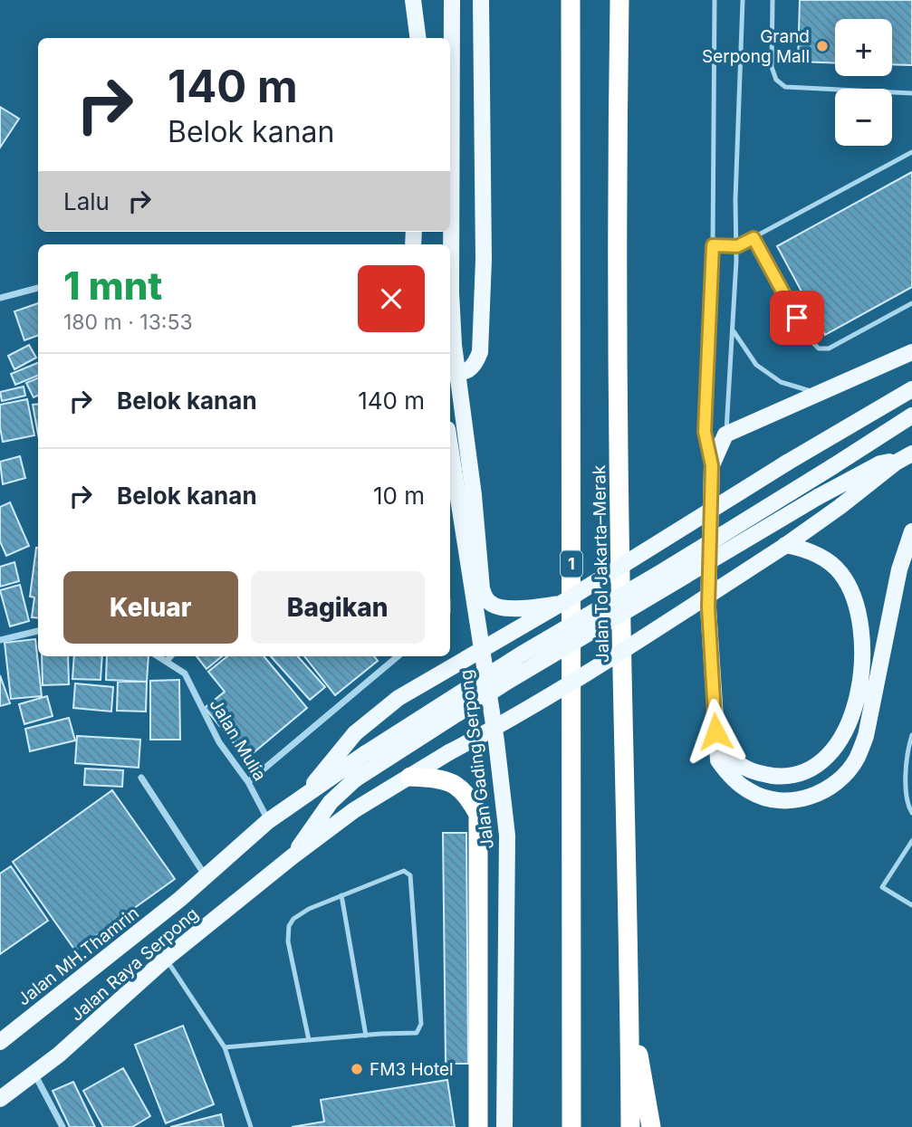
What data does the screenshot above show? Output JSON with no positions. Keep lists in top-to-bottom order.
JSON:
{
  "streets": {
    "highway": ["1", "Jalan Tol Jakarta–Merak"],
    "main road": ["Jalan Gading Serpong", "Jalan MH.Thamrin", "Jalan Raya Serpong"],
    "street": ["Jalan Mulia"]
  },
  "crossings": [
    ["Jalan Mulia", "Jalan Raya Serpong"],
    ["Jalan MH.Thamrin", "Jalan Raya Serpong"]
  ],
  "places": ["Grand Serpong Mall", "FM3 Hotel"],
  "page": {
    "map_buttons": ["+", "−"],
    "turn": ["140 m", "Belok kanan"],
    "then": "Lalu",
    "heading": ["1 mnt", "180 m · 13:53"],
    "list": [
      {
        "name": "Belok kanan",
        "value": "140 m"
      },
      {
        "name": "Belok kanan",
        "value": "10 m"
      }
    ],
    "buttons": ["Keluar", "Bagikan"]
  }
}
